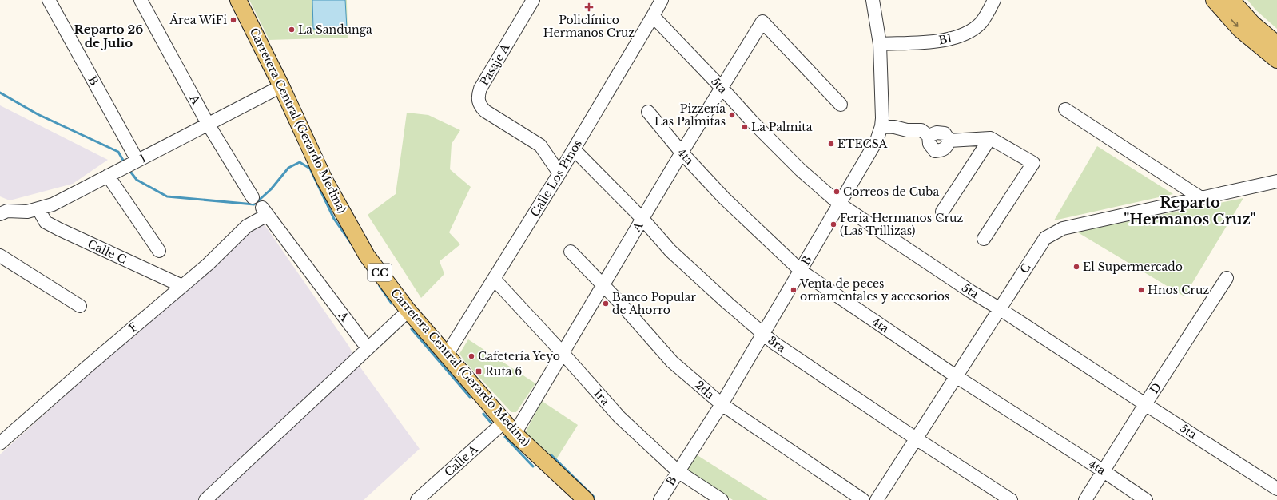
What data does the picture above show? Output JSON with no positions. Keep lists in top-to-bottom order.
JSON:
{
  "streets": {
    "main road": ["Carretera Central (Gerardo Medina)", "CC"],
    "street": [
      "B1",
      "Pasaje A",
      "B",
      "5ta",
      "A",
      "4ta",
      "1",
      "Calle Los Pinos",
      "Calle C",
      "C",
      "F",
      "3ra",
      "D",
      "2da",
      "1ra",
      "Calle A"
    ]
  },
  "crossings": [
    ["B1", "B"],
    ["Pasaje A", "Calle Los Pinos"],
    ["B", "5ta"],
    ["B", "4ta"],
    ["B", "1"],
    ["B", "3ra"],
    ["B", "2da"],
    ["B", "1ra"],
    ["5ta", "A"],
    ["5ta", "Calle Los Pinos"],
    ["5ta", "C"],
    ["5ta", "D"],
    ["A", "Carretera Central (Gerardo Medina)"],
    ["A", "4ta"],
    ["A", "1"],
    ["A", "F"],
    ["A", "3ra"],
    ["A", "2da"],
    ["A", "1ra"],
    ["A", "Calle A"],
    ["Carretera Central (Gerardo Medina)", "1"],
    ["Carretera Central (Gerardo Medina)", "Calle Los Pinos"],
    ["Carretera Central (Gerardo Medina)", "Calle A"],
    ["4ta", "C"],
    ["4ta", "D"],
    ["1", "Calle C"],
    ["Calle Los Pinos", "3ra"],
    ["Calle Los Pinos", "1ra"],
    ["Calle C", "F"],
    ["C", "3ra"]
  ],
  "districts": ["Reparto 26 de Julio", "Reparto \"Hermanos Cruz\""],
  "places": {
    "health": ["Policlínico Hermanos Cruz"],
    "other": [
      "Área WiFi",
      "La Sandunga",
      "Pizzería Las Palmitas",
      "La Palmita",
      "ETECSA",
      "Correos de Cuba",
      "Feria Hermanos Cruz (Las Trillizas)",
      "El Supermercado",
      "Venta de peces ornamentales y accesorios",
      "Hnos Cruz",
      "Banco Popular de Ahorro",
      "Cafetería Yeyo"
    ],
    "transit": ["Ruta 6"]
  }
}
